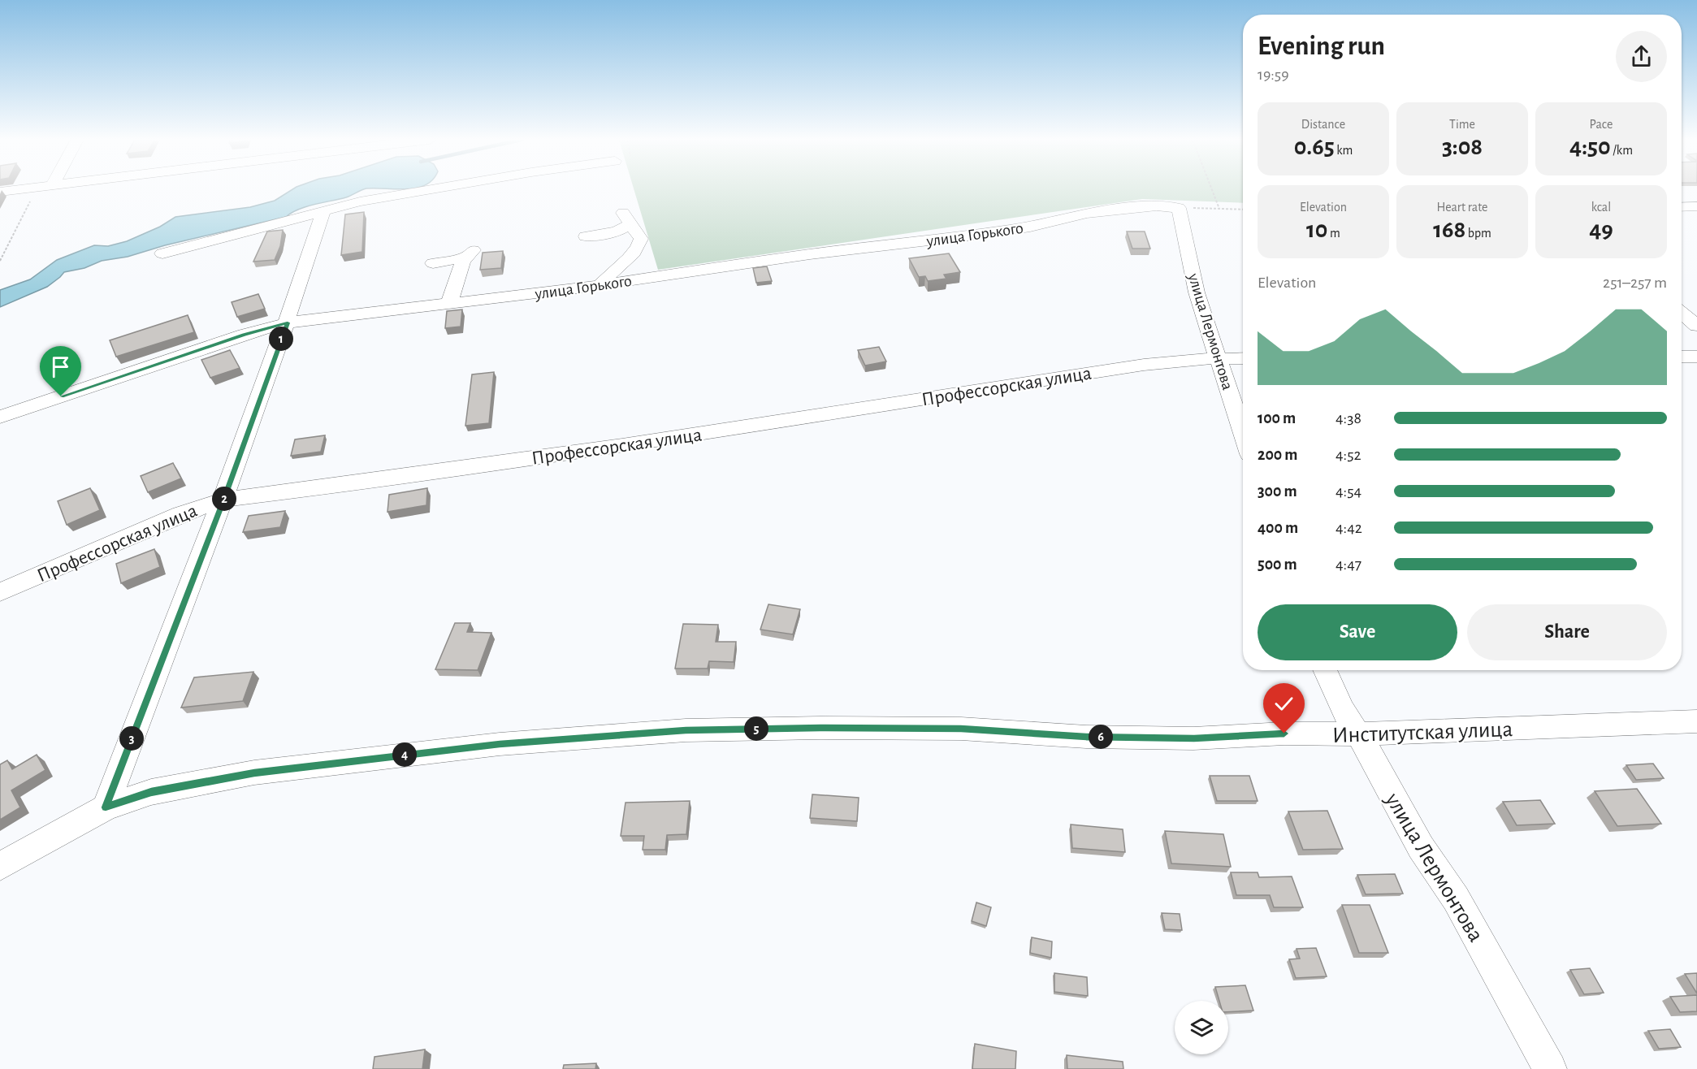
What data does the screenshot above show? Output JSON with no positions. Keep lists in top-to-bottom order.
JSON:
{
  "streets": {
    "street": [
      "улица Горького",
      "улица Лермонтова",
      "Профессорская улица",
      "Институтская улица"
    ]
  },
  "crossings": [
    ["улица Горького", "улица Лермонтова"],
    ["улица Лермонтова", "Профессорская улица"],
    ["улица Лермонтова", "Институтская улица"]
  ],
  "page": {
    "heading": ["Evening run", "19:59"],
    "stats": [
      ["Distance", "0.65 km"],
      ["Time", "3:08"],
      ["Pace", "4:50 /km"],
      ["Elevation", "10 m"],
      ["Heart rate", "168 bpm"],
      ["kcal", "49"]
    ],
    "chart": ["Elevation", "251–257 m"],
    "pins": [
      "1",
      "2",
      "5",
      "6",
      "3",
      "4"
    ],
    "list": [
      {
        "name": "100 m",
        "note": "4:38"
      },
      {
        "name": "200 m",
        "note": "4:52"
      },
      {
        "name": "300 m",
        "note": "4:54"
      },
      {
        "name": "400 m",
        "note": "4:42"
      },
      {
        "name": "500 m",
        "note": "4:47"
      }
    ],
    "buttons": ["Save", "Share"]
  }
}
